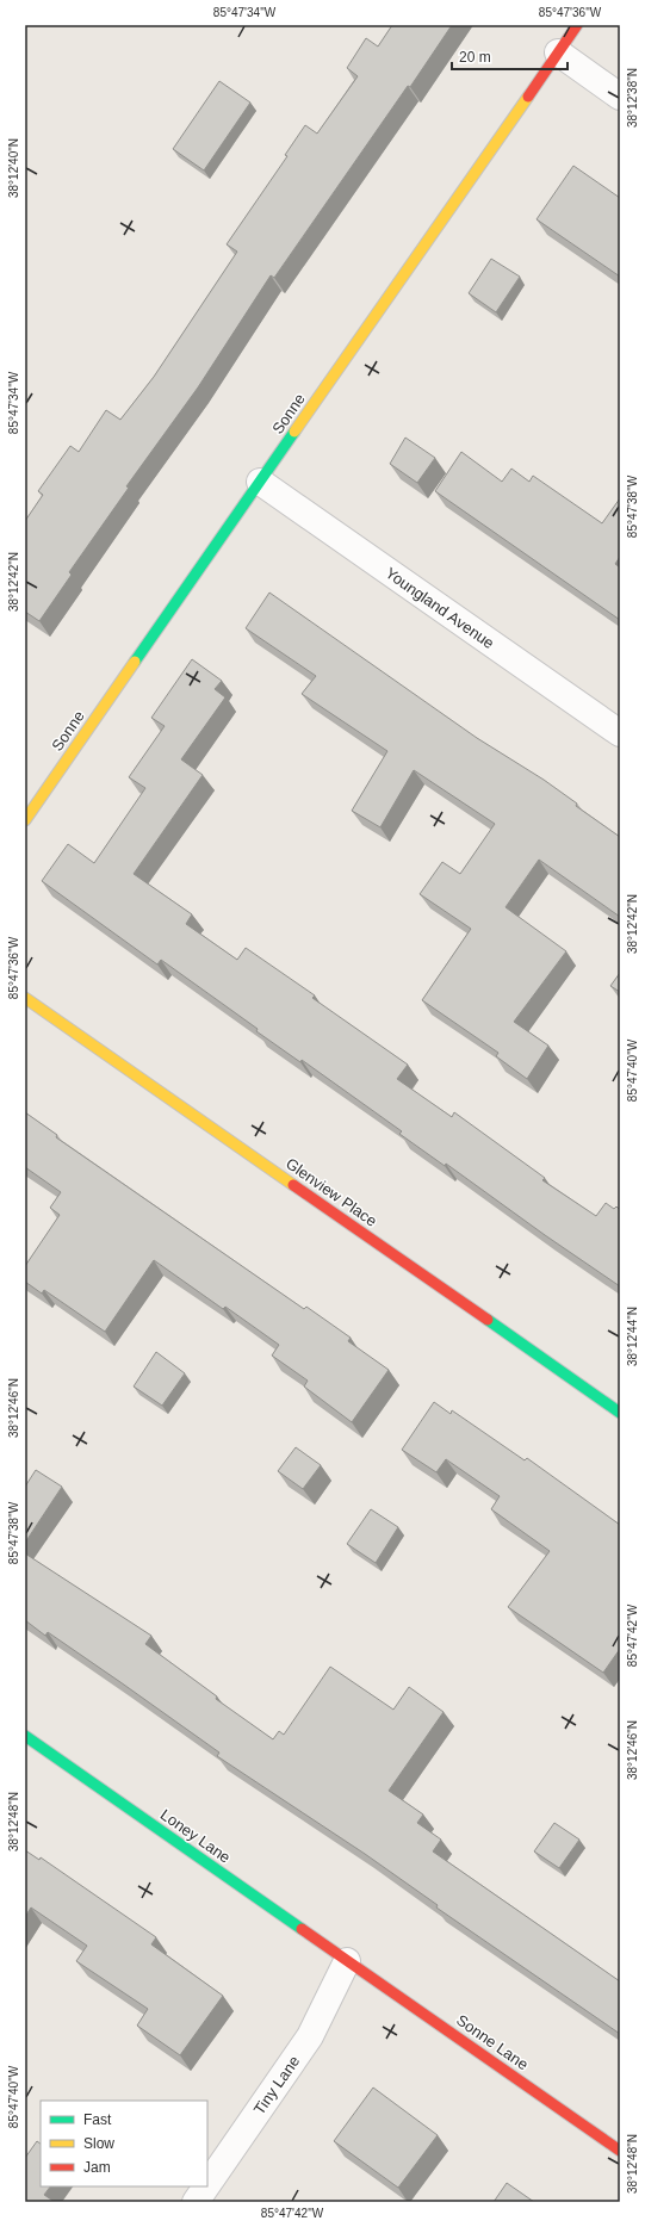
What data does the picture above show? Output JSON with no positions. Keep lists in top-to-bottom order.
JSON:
{
  "streets": {
    "street": [
      "Sonne",
      "Youngland Avenue",
      "Glenview Place",
      "Loney Lane",
      "Sonne Lane",
      "Tiny Lane"
    ]
  },
  "crossings": [
    ["Sonne", "Youngland Avenue"],
    ["Loney Lane", "Sonne Lane"],
    ["Loney Lane", "Tiny Lane"],
    ["Sonne Lane", "Tiny Lane"]
  ],
  "legend": ["Fast", "Slow", "Jam"],
  "scale_bar": "20 m",
  "coordinates": [
    "85°47'34\"W",
    "85°47'36\"W",
    "38°12'38\"N",
    "38°12'40\"N",
    "85°47'38\"W",
    "38°12'42\"N",
    "85°47'40\"W",
    "38°12'44\"N",
    "38°12'46\"N",
    "85°47'42\"W",
    "38°12'48\"N"
  ]
}
